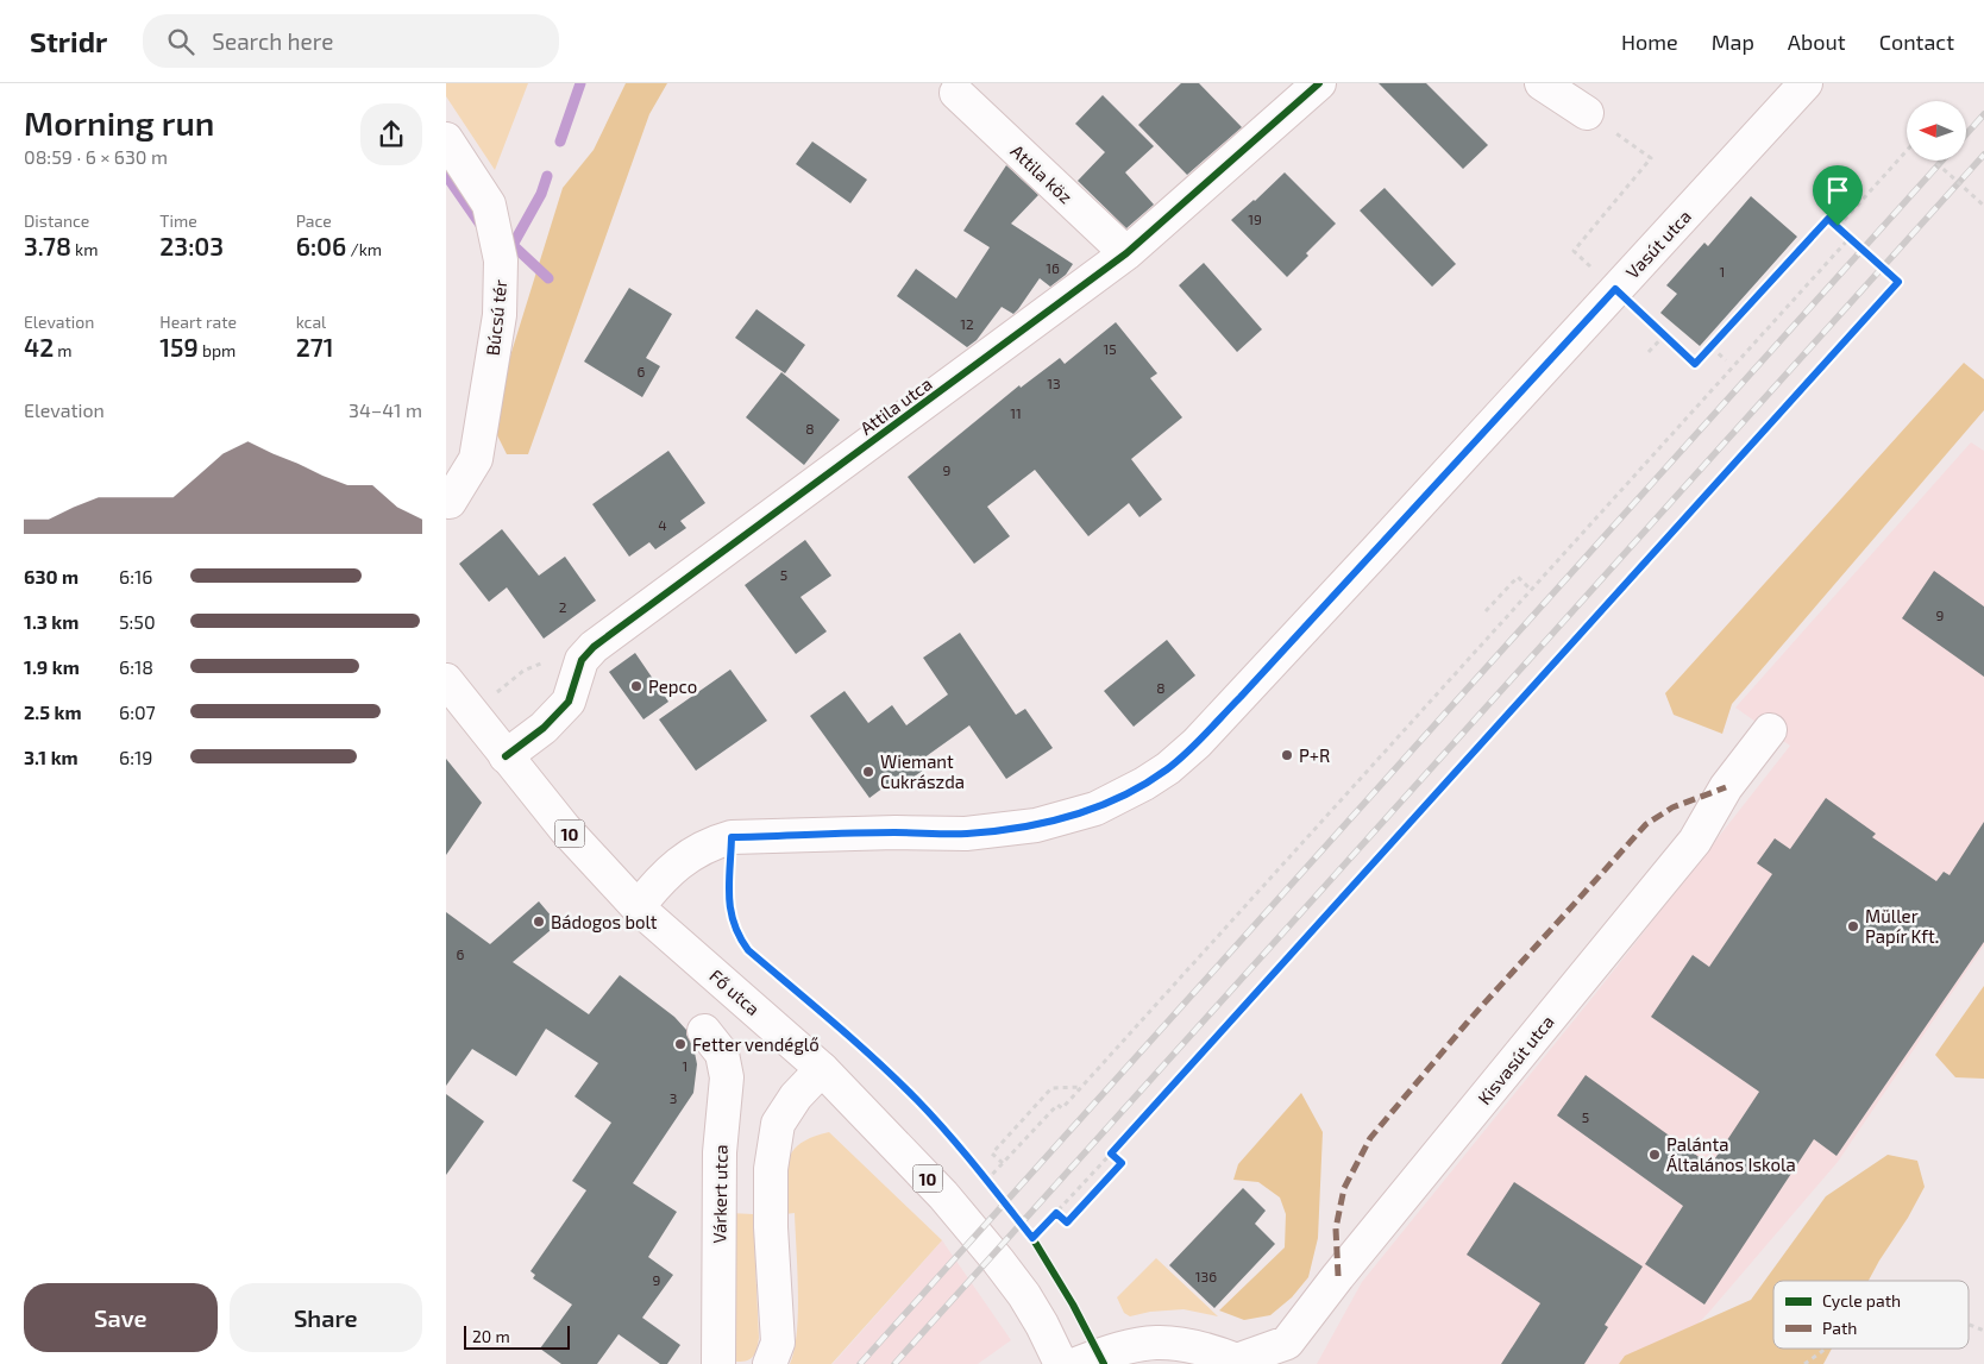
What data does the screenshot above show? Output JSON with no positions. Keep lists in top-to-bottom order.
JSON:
{
  "streets": {
    "street": [
      "Attila köz",
      "Vasút utca",
      "Búcsú tér",
      "Attila utca",
      "10",
      "Fő utca",
      "Kisvasút utca",
      "Várkert utca"
    ]
  },
  "crossings": [
    ["Attila köz", "Attila utca"],
    ["Vasút utca", "Fő utca"],
    ["Attila utca", "Fő utca"]
  ],
  "places": [
    "Pepco",
    "P+R",
    "Wiemant Cukrászda",
    "Bádogos bolt",
    "Müller Papír Kft.",
    "Fetter vendéglő",
    "Palánta Általános Iskola"
  ],
  "house_numbers": [
    "19",
    "16",
    "1",
    "12",
    "15",
    "6",
    "13",
    "11",
    "8",
    "9",
    "4",
    "5",
    "2",
    "9",
    "8",
    "6",
    "1",
    "3",
    "5",
    "136",
    "9"
  ],
  "legend": ["Cycle path", "Path"],
  "scale_bar": "20 m",
  "north": "left",
  "page": {
    "header": "Stridr",
    "search": "Search here",
    "nav": [
      "Home",
      "Map",
      "About",
      "Contact"
    ],
    "heading": ["Morning run", "08:59 · 6 × 630 m"],
    "stats": [
      ["Distance", "3.78 km"],
      ["Time", "23:03"],
      ["Pace", "6:06 /km"],
      ["Elevation", "42 m"],
      ["Heart rate", "159 bpm"],
      ["kcal", "271"]
    ],
    "chart": ["Elevation", "34–41 m"],
    "list": [
      {
        "name": "630 m",
        "note": "6:16"
      },
      {
        "name": "1.3 km",
        "note": "5:50"
      },
      {
        "name": "1.9 km",
        "note": "6:18"
      },
      {
        "name": "2.5 km",
        "note": "6:07"
      },
      {
        "name": "3.1 km",
        "note": "6:19"
      }
    ],
    "buttons": ["Save", "Share"],
    "scale": "20 m"
  }
}
